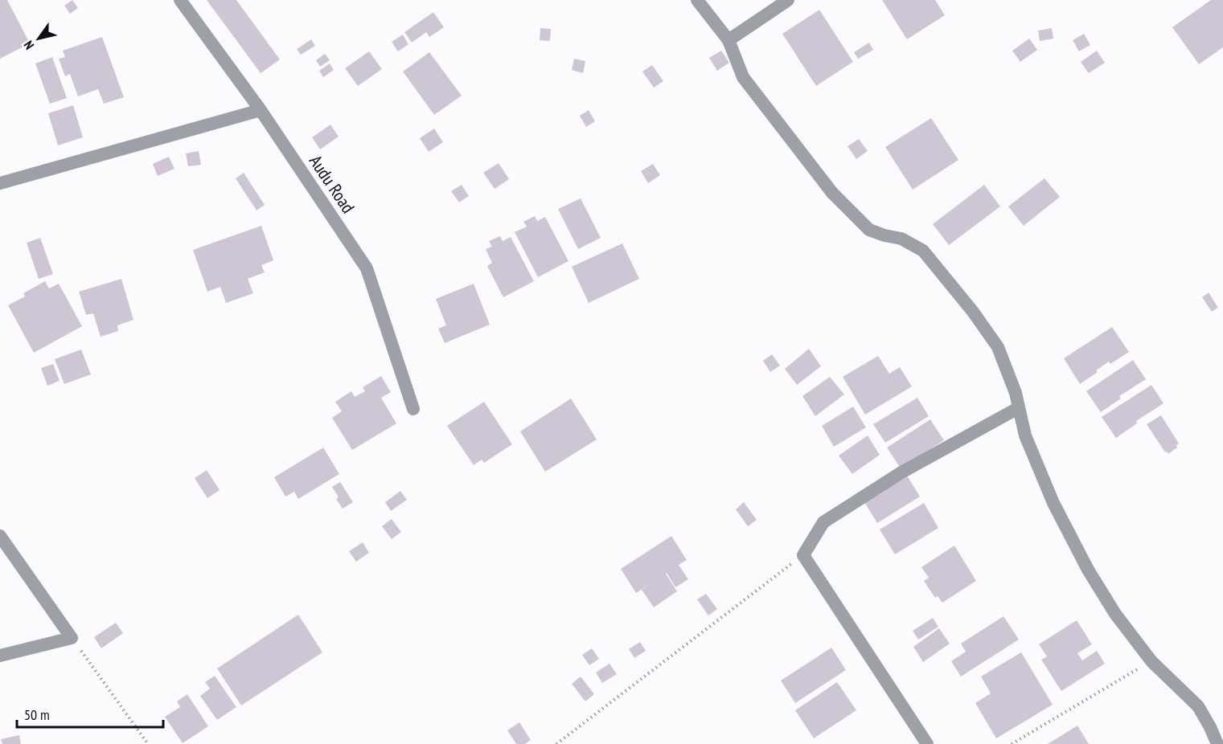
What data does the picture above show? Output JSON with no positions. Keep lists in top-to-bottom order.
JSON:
{
  "streets": {
    "street": ["Audu Road"]
  },
  "scale_bar": "50 m",
  "north": "bottom left"
}
